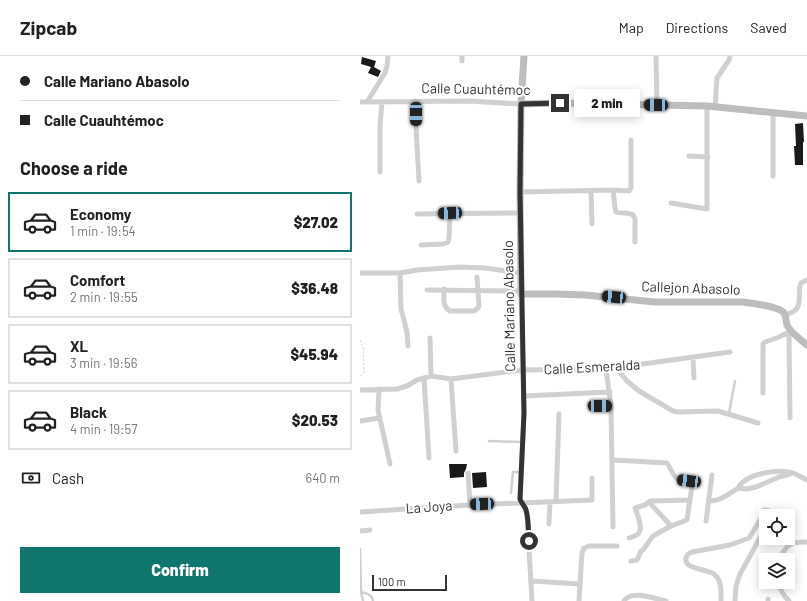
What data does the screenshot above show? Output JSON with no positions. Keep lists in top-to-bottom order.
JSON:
{
  "streets": {
    "street": [
      "Calle Cuauhtémoc",
      "Callejon Abasolo",
      "Calle Mariano Abasolo",
      "Calle Esmeralda",
      "La Joya"
    ]
  },
  "crossings": [
    ["Calle Cuauhtémoc", "Calle Mariano Abasolo"],
    ["Callejon Abasolo", "Calle Mariano Abasolo"],
    ["Calle Mariano Abasolo", "Calle Esmeralda"],
    ["Calle Mariano Abasolo", "La Joya"]
  ],
  "scale_bar": "100 m",
  "page": {
    "header": "Zipcab",
    "nav": ["Map", "Directions", "Saved"],
    "banner": ["Calle Mariano Abasolo", "Calle Cuauhtémoc"],
    "bubble": "2 min",
    "heading": "Choose a ride",
    "list": [
      {
        "name": "Economy",
        "note": "1 min · 19:54",
        "value": "$27.02"
      },
      {
        "name": "Comfort",
        "note": "2 min · 19:55",
        "value": "$36.48"
      },
      {
        "name": "XL",
        "note": "3 min · 19:56",
        "value": "$45.94"
      },
      {
        "name": "Black",
        "note": "4 min · 19:57",
        "value": "$20.53"
      }
    ],
    "pay": ["Cash", "640 m"],
    "buttons": "Confirm",
    "scale": "100 m"
  }
}
